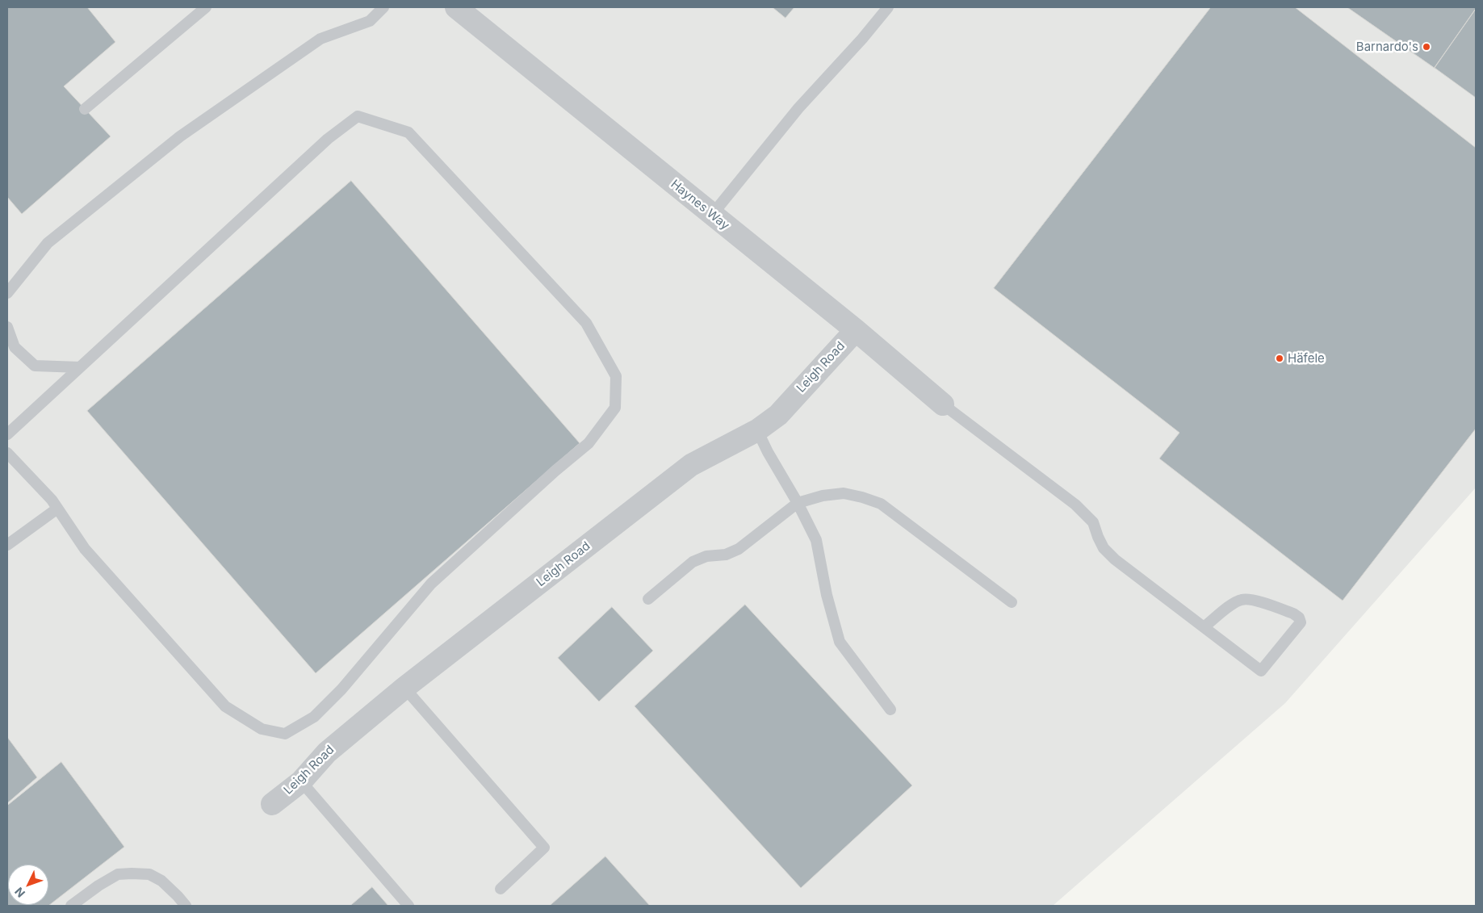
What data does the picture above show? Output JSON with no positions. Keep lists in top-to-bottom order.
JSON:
{
  "streets": {
    "street": ["Haynes Way", "Leigh Road"]
  },
  "crossings": [
    ["Haynes Way", "Leigh Road"]
  ],
  "places": ["Barnardo's", "Häfele"],
  "north": "bottom left"
}
